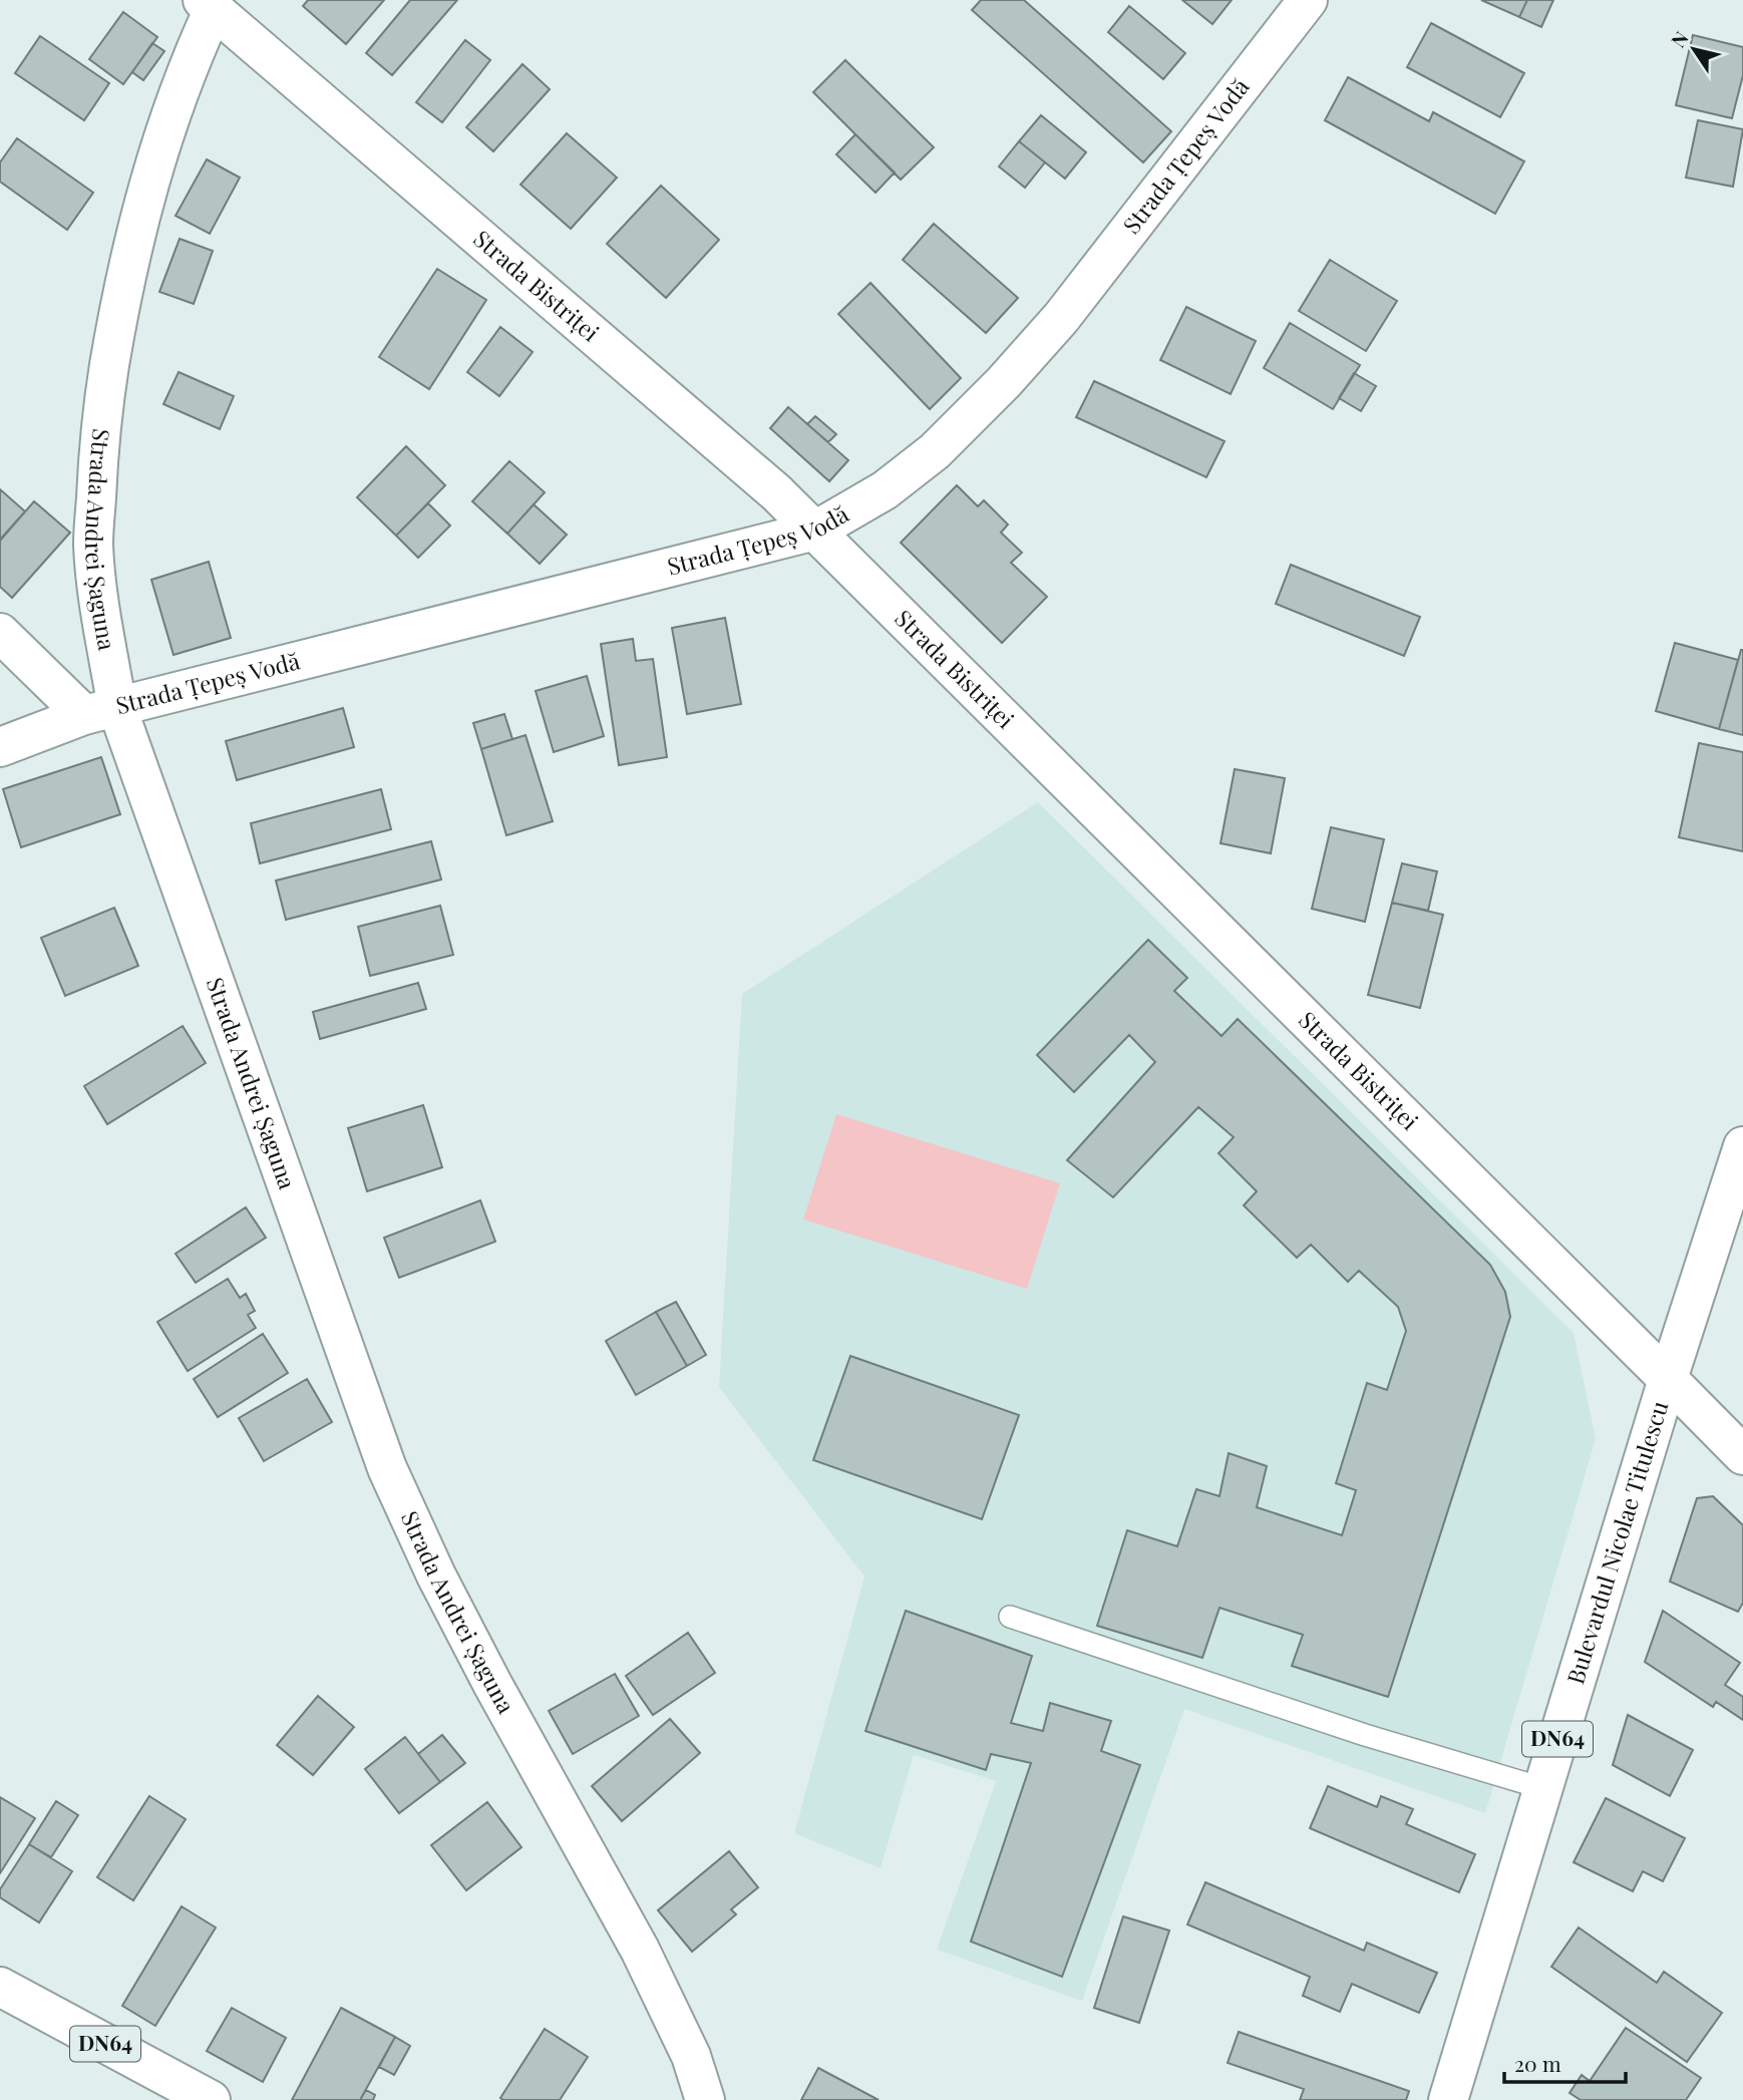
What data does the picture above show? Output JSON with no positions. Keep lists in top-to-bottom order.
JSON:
{
  "streets": {
    "street": [
      "Strada Țepeș Vodă",
      "Strada Bistriței",
      "Strada Andrei Șaguna",
      "Bulevardul Nicolae Titulescu",
      "DN64"
    ]
  },
  "crossings": [
    ["Strada Țepeș Vodă", "Strada Bistriței"],
    ["Strada Țepeș Vodă", "Strada Andrei Șaguna"],
    ["Strada Bistriței", "Strada Andrei Șaguna"],
    ["Strada Bistriței", "Bulevardul Nicolae Titulescu"]
  ],
  "scale_bar": "20 m",
  "north": "top left"
}
